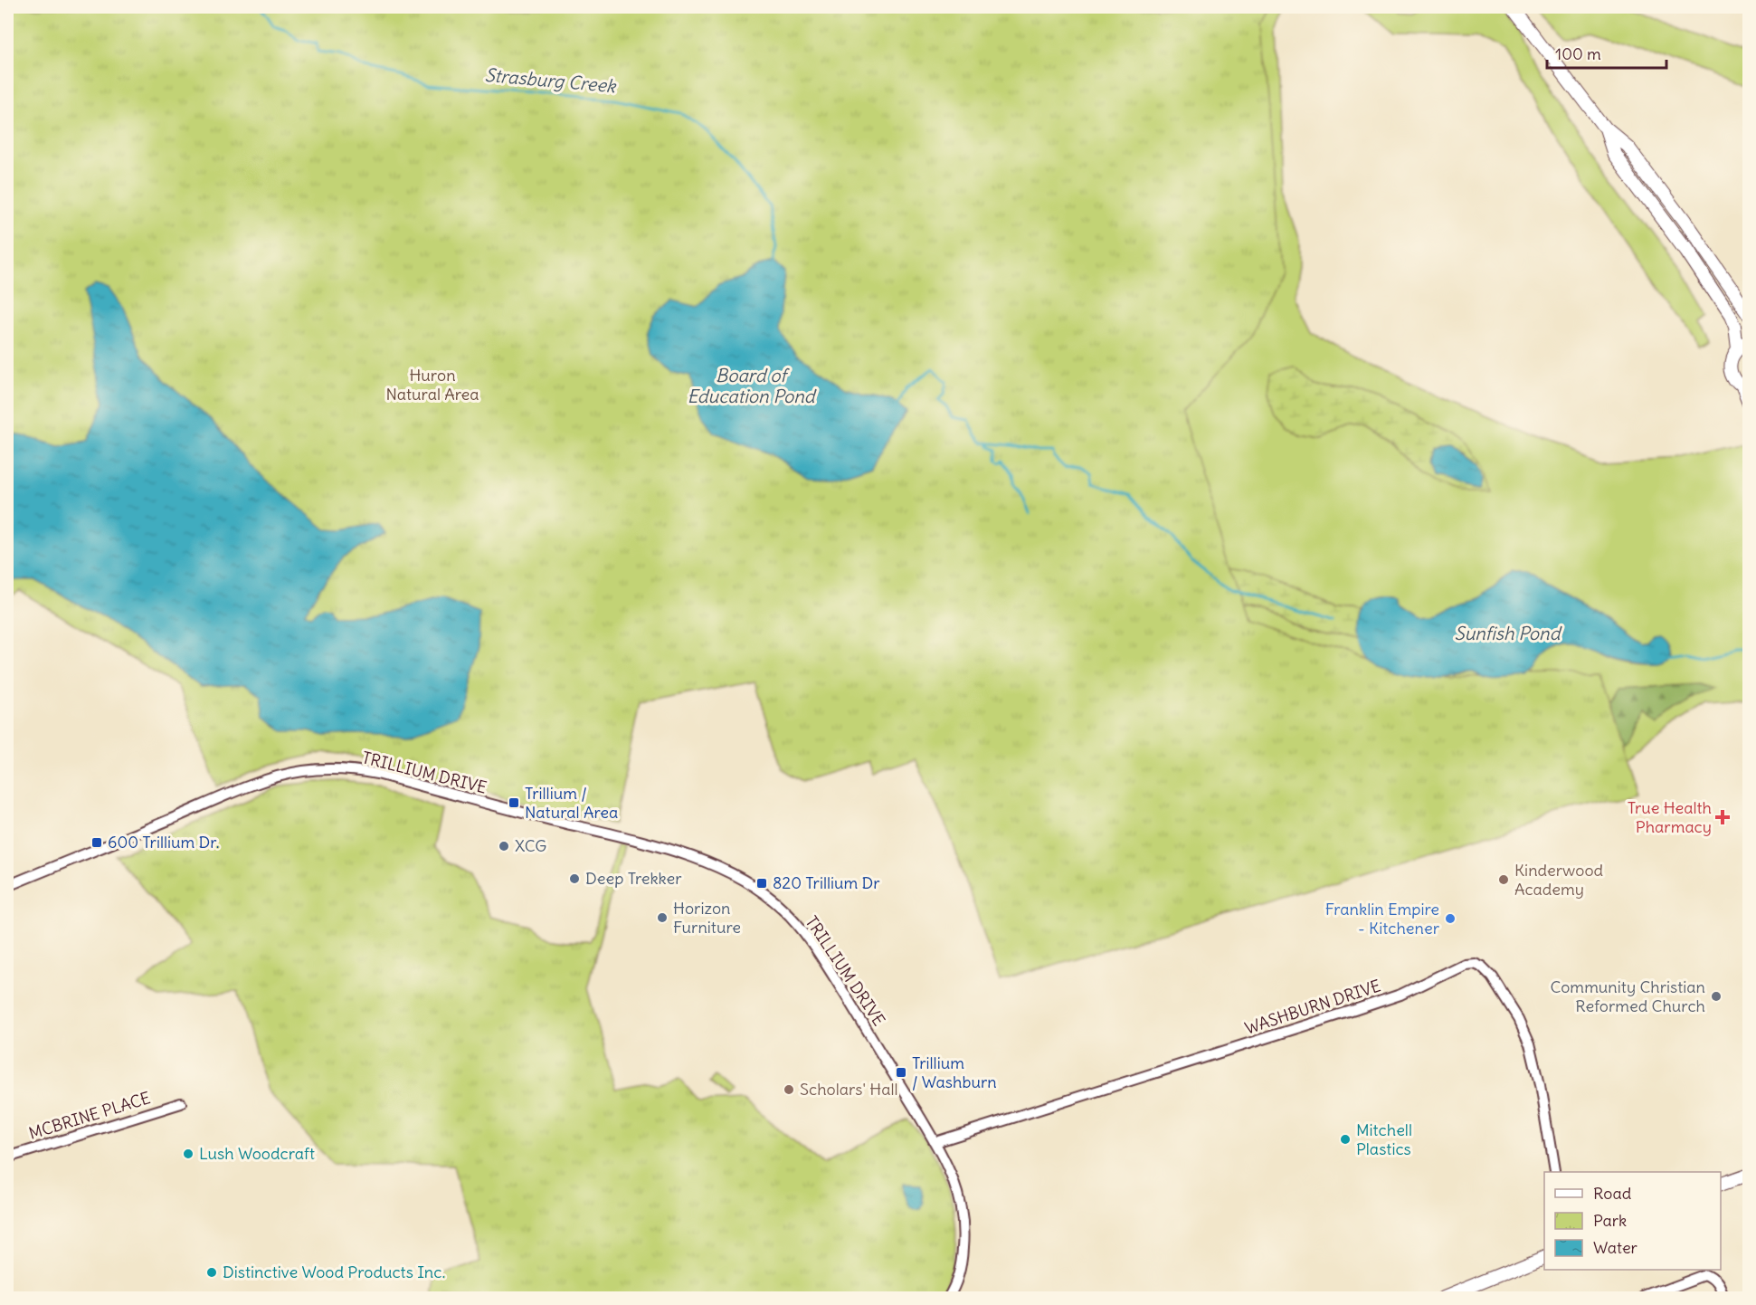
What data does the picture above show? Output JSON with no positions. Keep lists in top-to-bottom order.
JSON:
{
  "streets": {
    "street": ["TRILLIUM DRIVE", "WASHBURN DRIVE", "MCBRINE PLACE"]
  },
  "crossings": [
    ["TRILLIUM DRIVE", "WASHBURN DRIVE"]
  ],
  "water": ["Strasburg Creek", "Board of Education Pond", "Sunfish Pond"],
  "parks": ["Huron Natural Area"],
  "places": {
    "transit": [
      "Trillium / Natural Area",
      "600 Trillium Dr.",
      "820 Trillium Dr",
      "Trillium / Washburn"
    ],
    "health": ["True Health Pharmacy"],
    "other": [
      "XCG",
      "Deep Trekker",
      "Kinderwood Academy",
      "Horizon Furniture",
      "Franklin Empire - Kitchener",
      "Community Christian Reformed Church",
      "Scholars' Hall",
      "Mitchell Plastics",
      "Lush Woodcraft",
      "Distinctive Wood Products Inc."
    ]
  },
  "legend": ["Road", "Park", "Water"],
  "scale_bar": "100 m"
}
